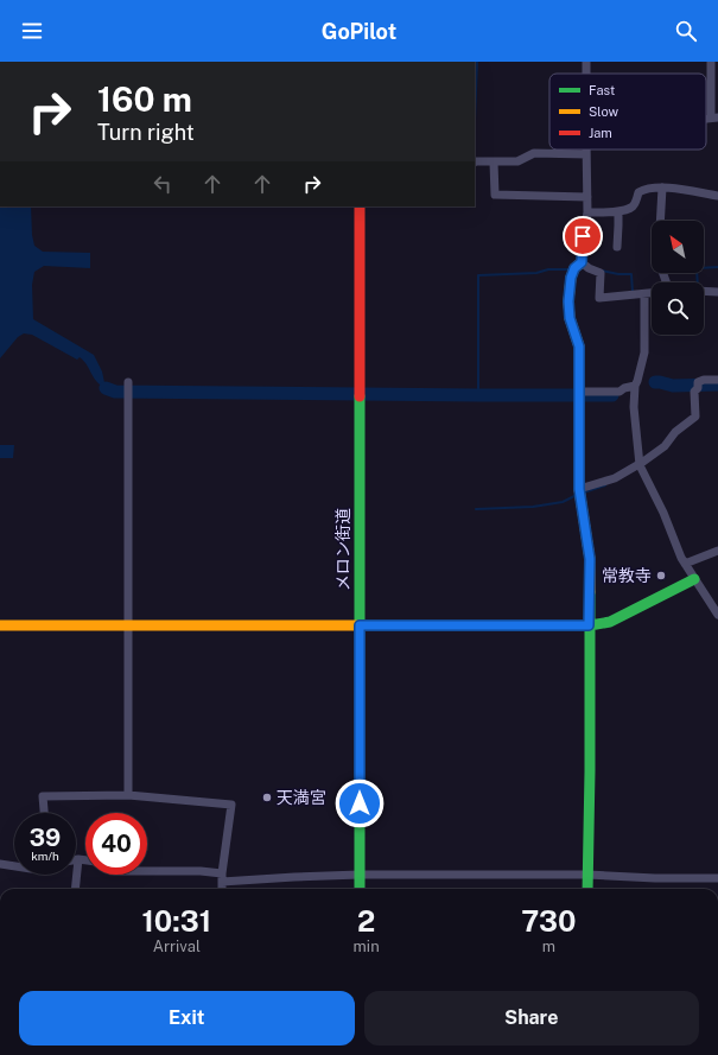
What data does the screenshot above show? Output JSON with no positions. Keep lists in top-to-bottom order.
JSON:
{
  "streets": {
    "street": ["メロン街道"]
  },
  "places": ["常教寺", "天満宮"],
  "legend": ["Fast", "Slow", "Jam"],
  "north": "top left",
  "page": {
    "header": "GoPilot",
    "turn": ["160 m", "Turn right"],
    "speed": "39 km/h",
    "limit": "40",
    "eta": [
      "10:31",
      "Arrival",
      "2",
      "min",
      "730",
      "m"
    ],
    "buttons": ["Exit", "Share"]
  }
}
